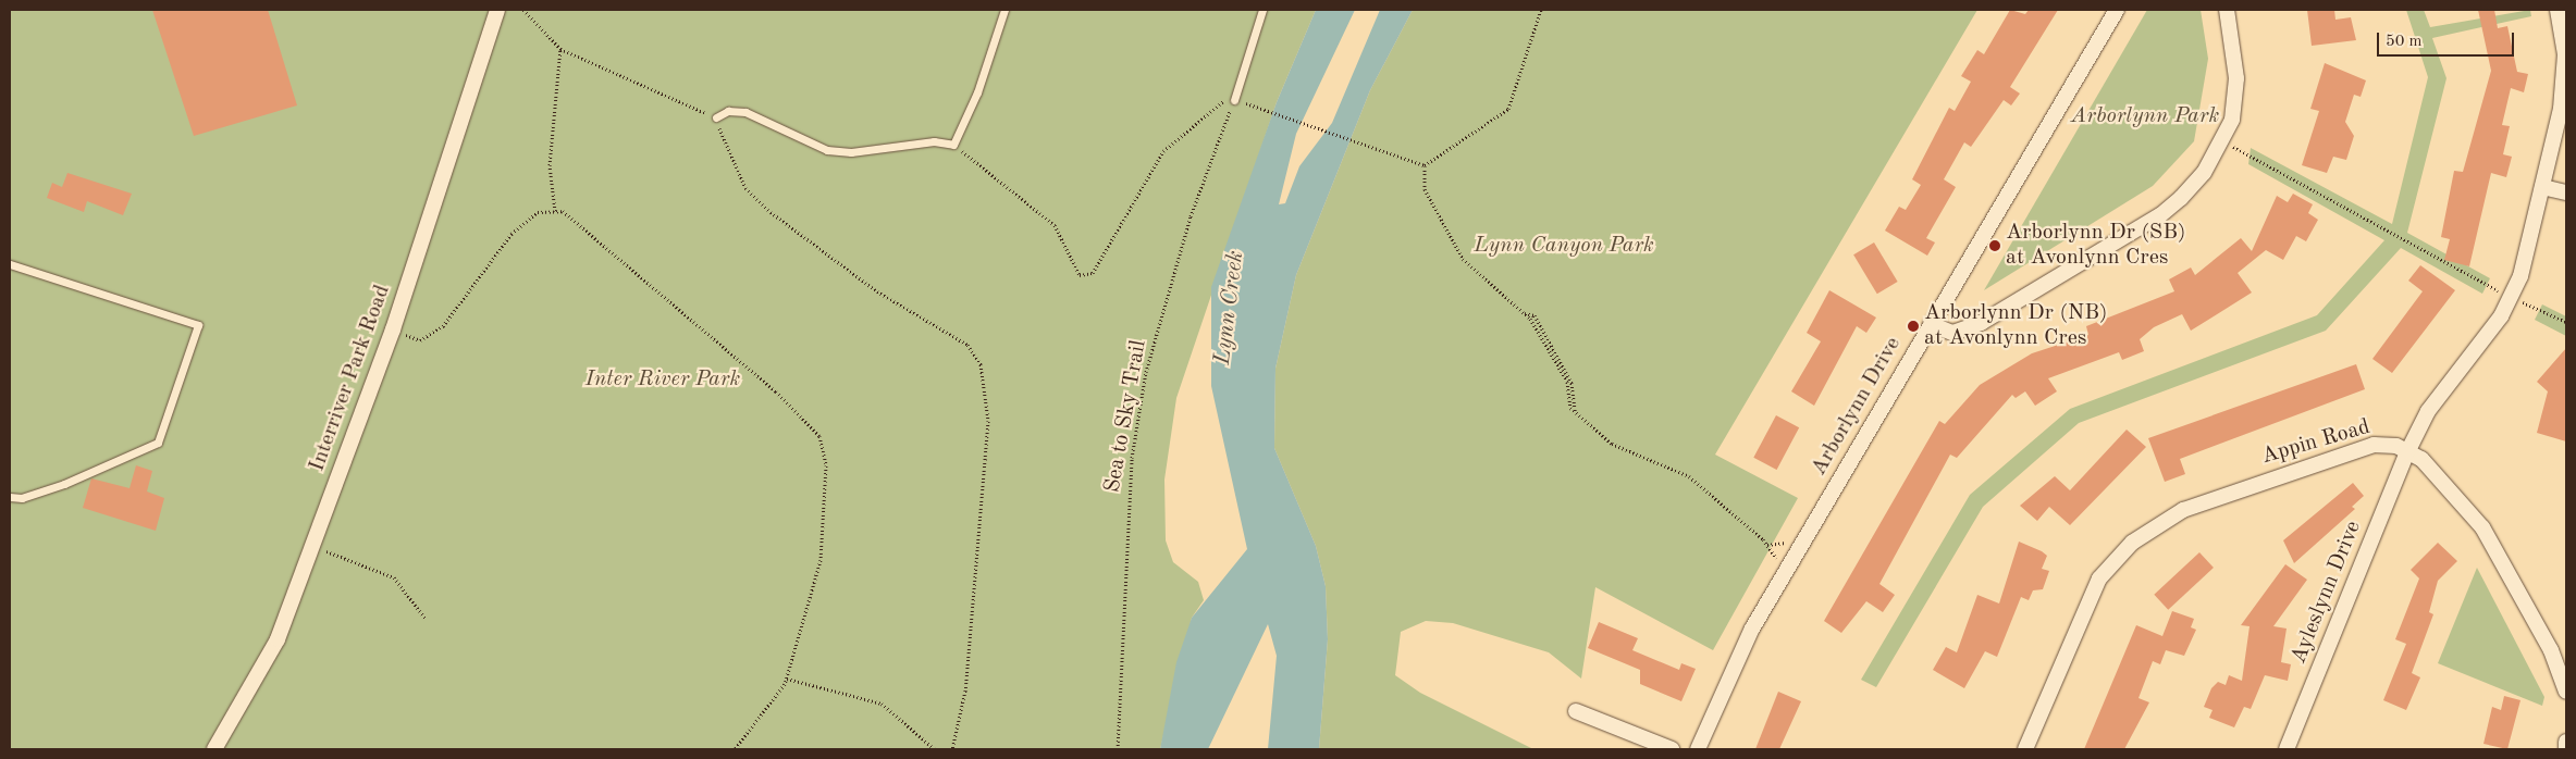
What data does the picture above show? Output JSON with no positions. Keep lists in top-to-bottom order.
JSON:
{
  "streets": {
    "street": [
      "Interriver Park Road",
      "Arborlynn Drive",
      "Appin Road",
      "Ayleslynn Drive"
    ],
    "path": ["Sea to Sky Trail"]
  },
  "crossings": [
    ["Appin Road", "Ayleslynn Drive"]
  ],
  "water": ["Lynn Creek"],
  "parks": ["Arborlynn Park", "Lynn Canyon Park", "Inter River Park"],
  "places": ["Arborlynn Dr (SB) at Avonlynn Cres", "Arborlynn Dr (NB) at Avonlynn Cres"],
  "scale_bar": "50 m"
}
